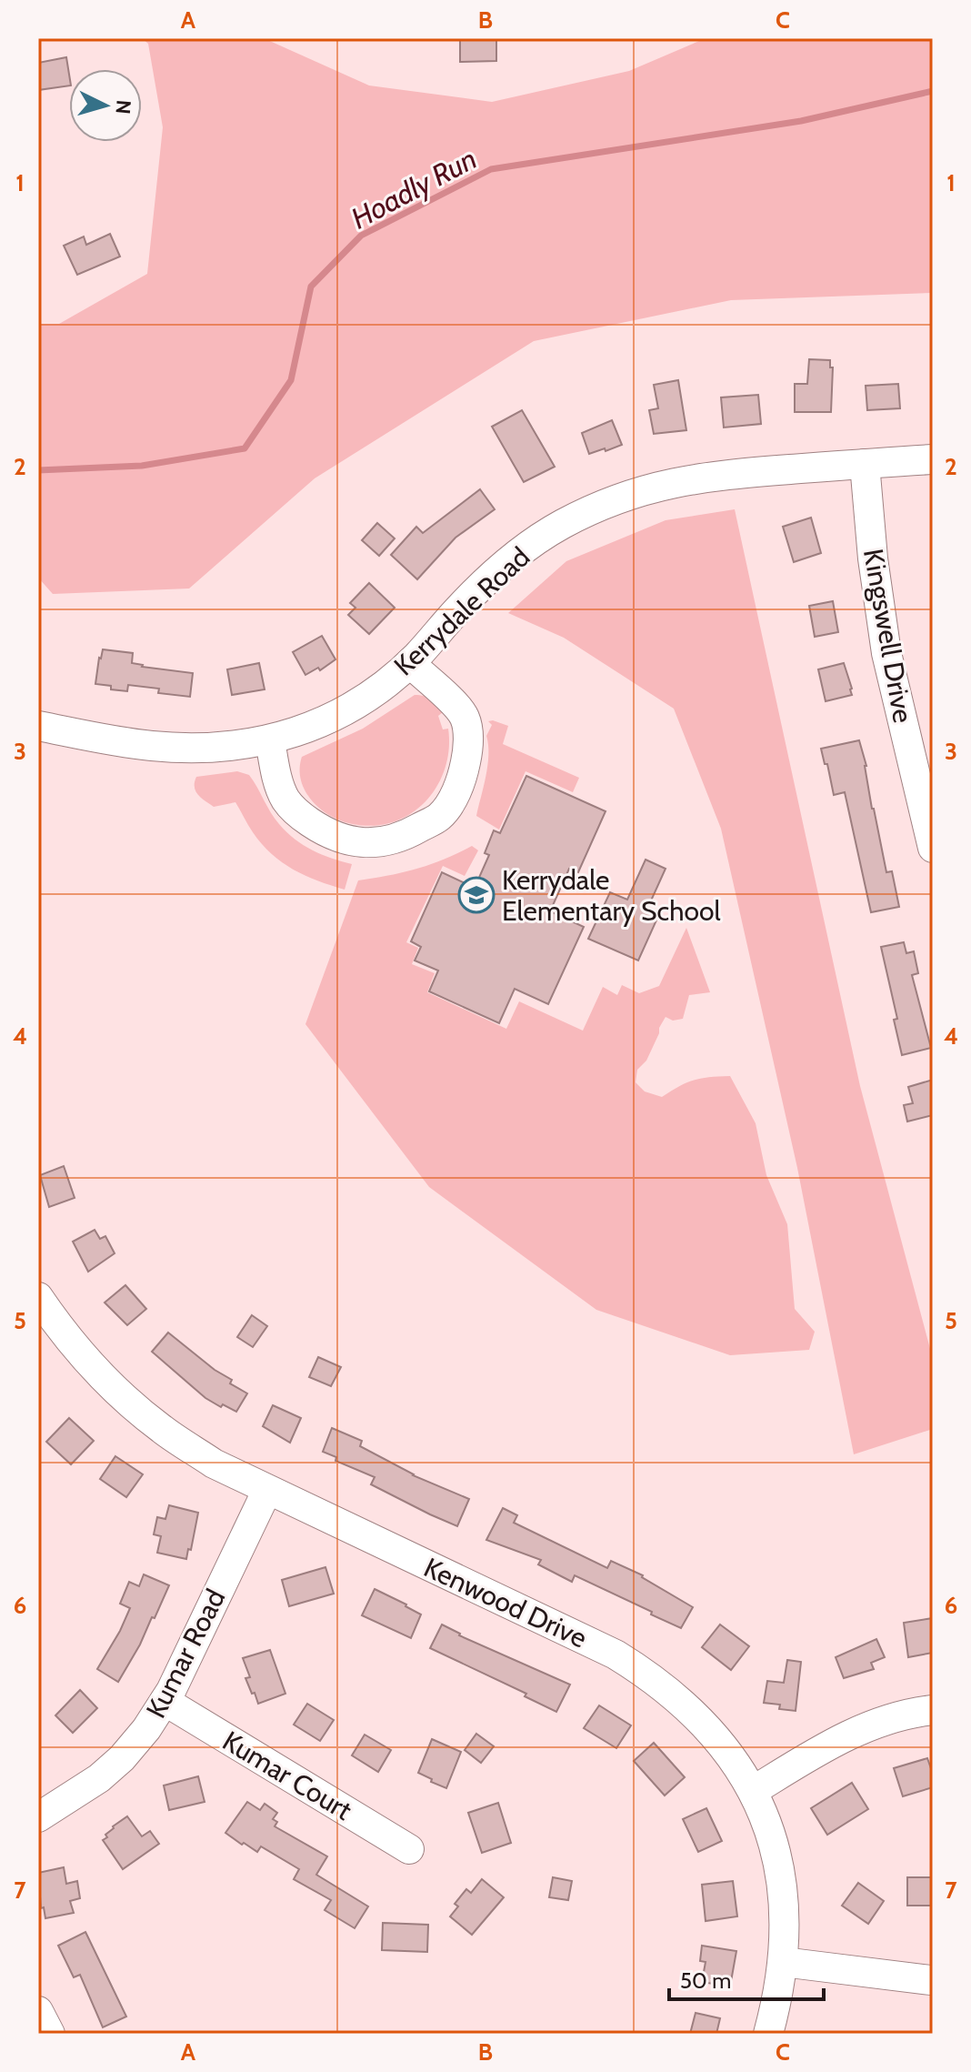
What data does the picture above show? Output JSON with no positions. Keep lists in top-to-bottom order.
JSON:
{
  "streets": {
    "street": [
      "Kerrydale Road",
      "Kingswell Drive",
      "Kenwood Drive",
      "Kumar Road",
      "Kumar Court"
    ]
  },
  "crossings": [
    ["Kerrydale Road", "Kingswell Drive"],
    ["Kenwood Drive", "Kumar Road"],
    ["Kumar Road", "Kumar Court"]
  ],
  "water": ["Hoadly Run"],
  "places": {
    "school or university": ["Kerrydale Elementary School"]
  },
  "scale_bar": "50 m",
  "north": "right",
  "grid": {
    "columns": ["A", "B", "C"],
    "rows": [
      "1",
      "2",
      "3",
      "4",
      "5",
      "6",
      "7"
    ]
  }
}
